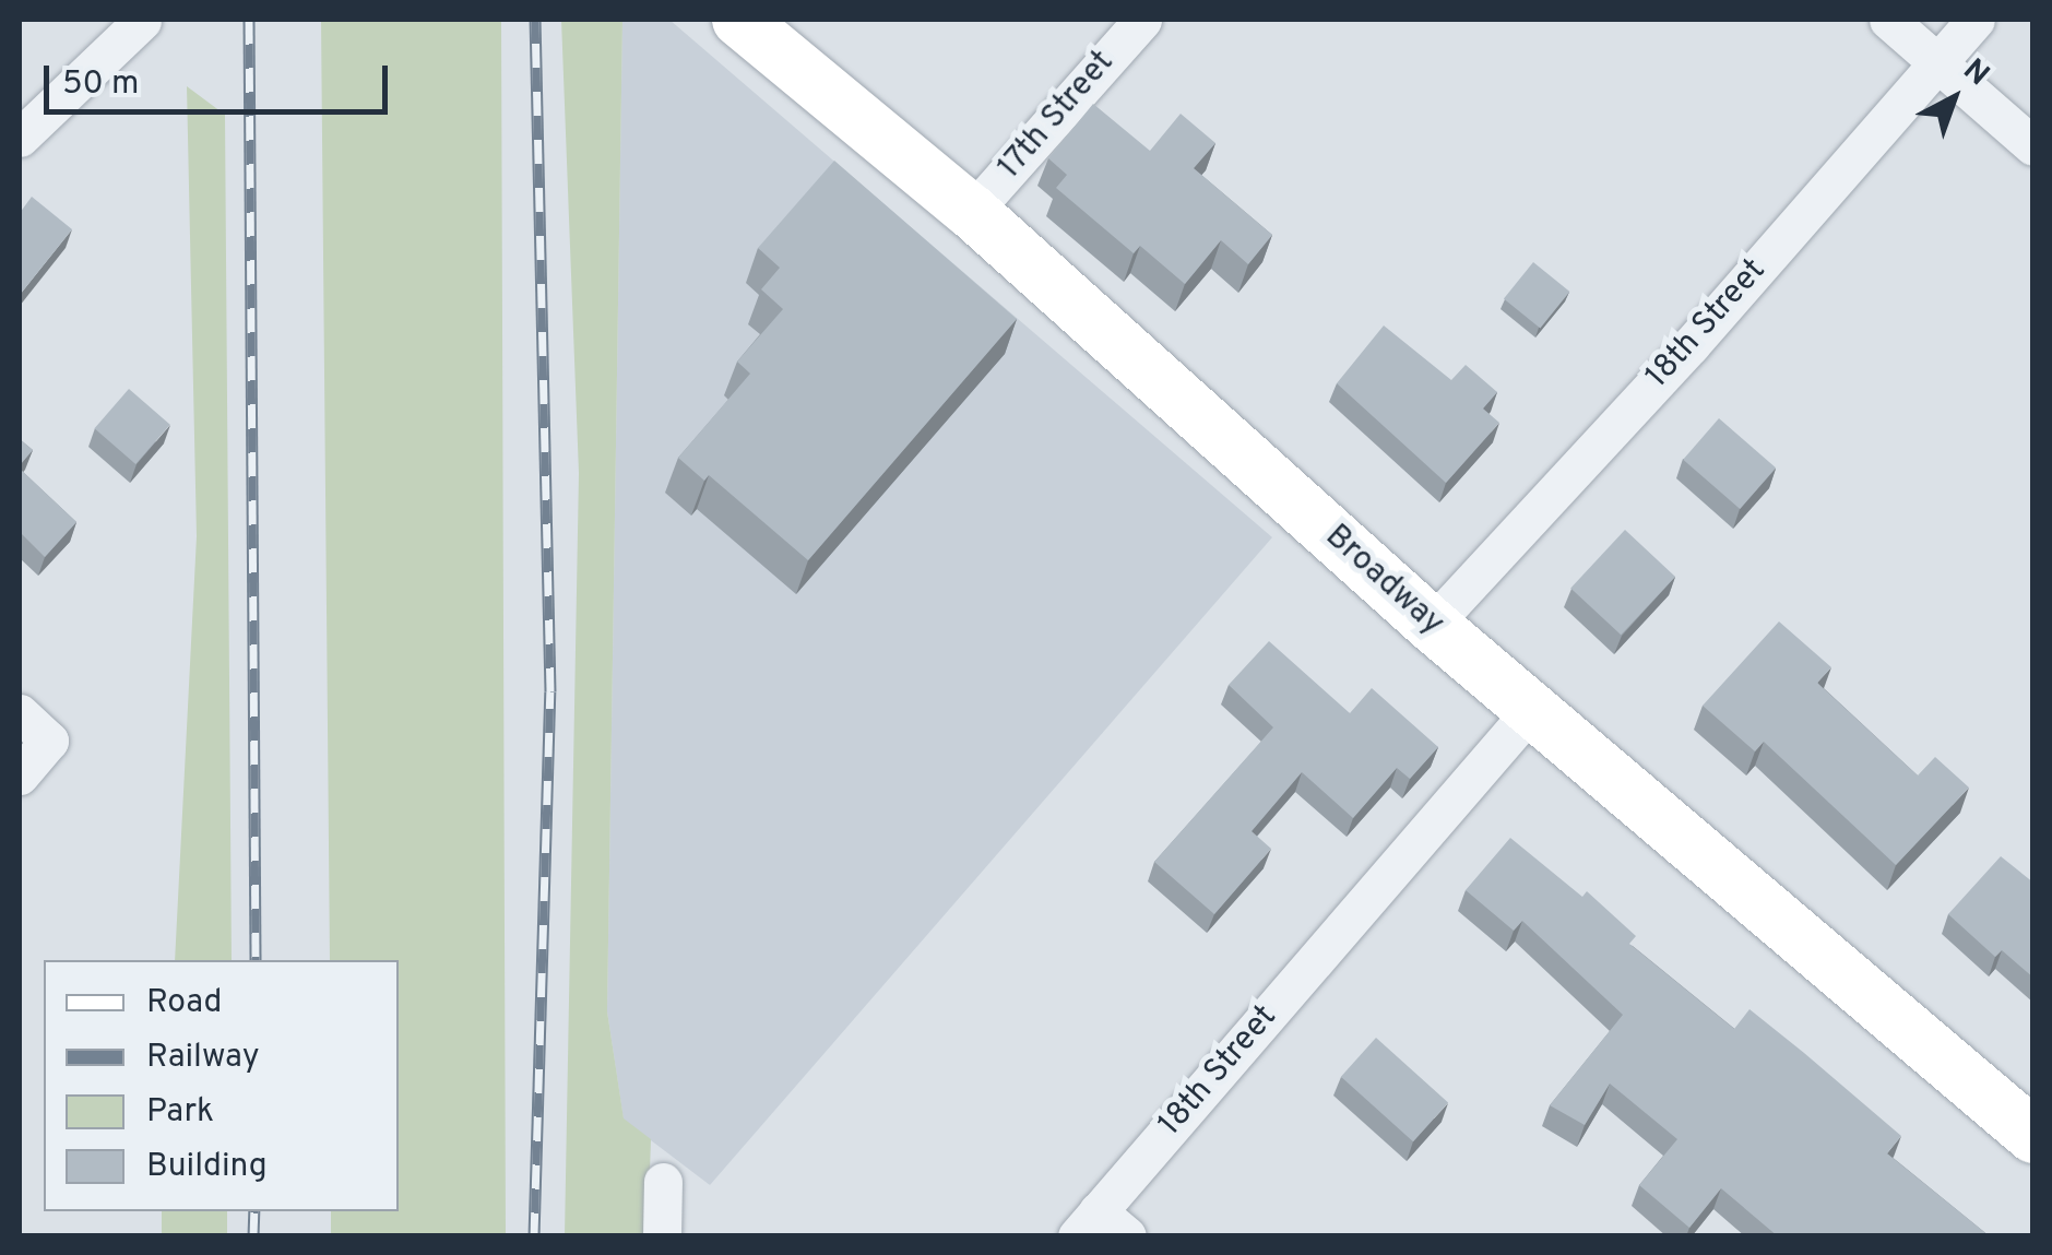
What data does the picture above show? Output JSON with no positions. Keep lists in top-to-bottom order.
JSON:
{
  "streets": {
    "main road": ["Broadway"],
    "street": ["17th Street", "18th Street"]
  },
  "crossings": [
    ["17th Street", "Broadway"],
    ["18th Street", "Broadway"]
  ],
  "legend": [
    "Road",
    "Railway",
    "Park",
    "Building"
  ],
  "scale_bar": "50 m",
  "north": "top right"
}
